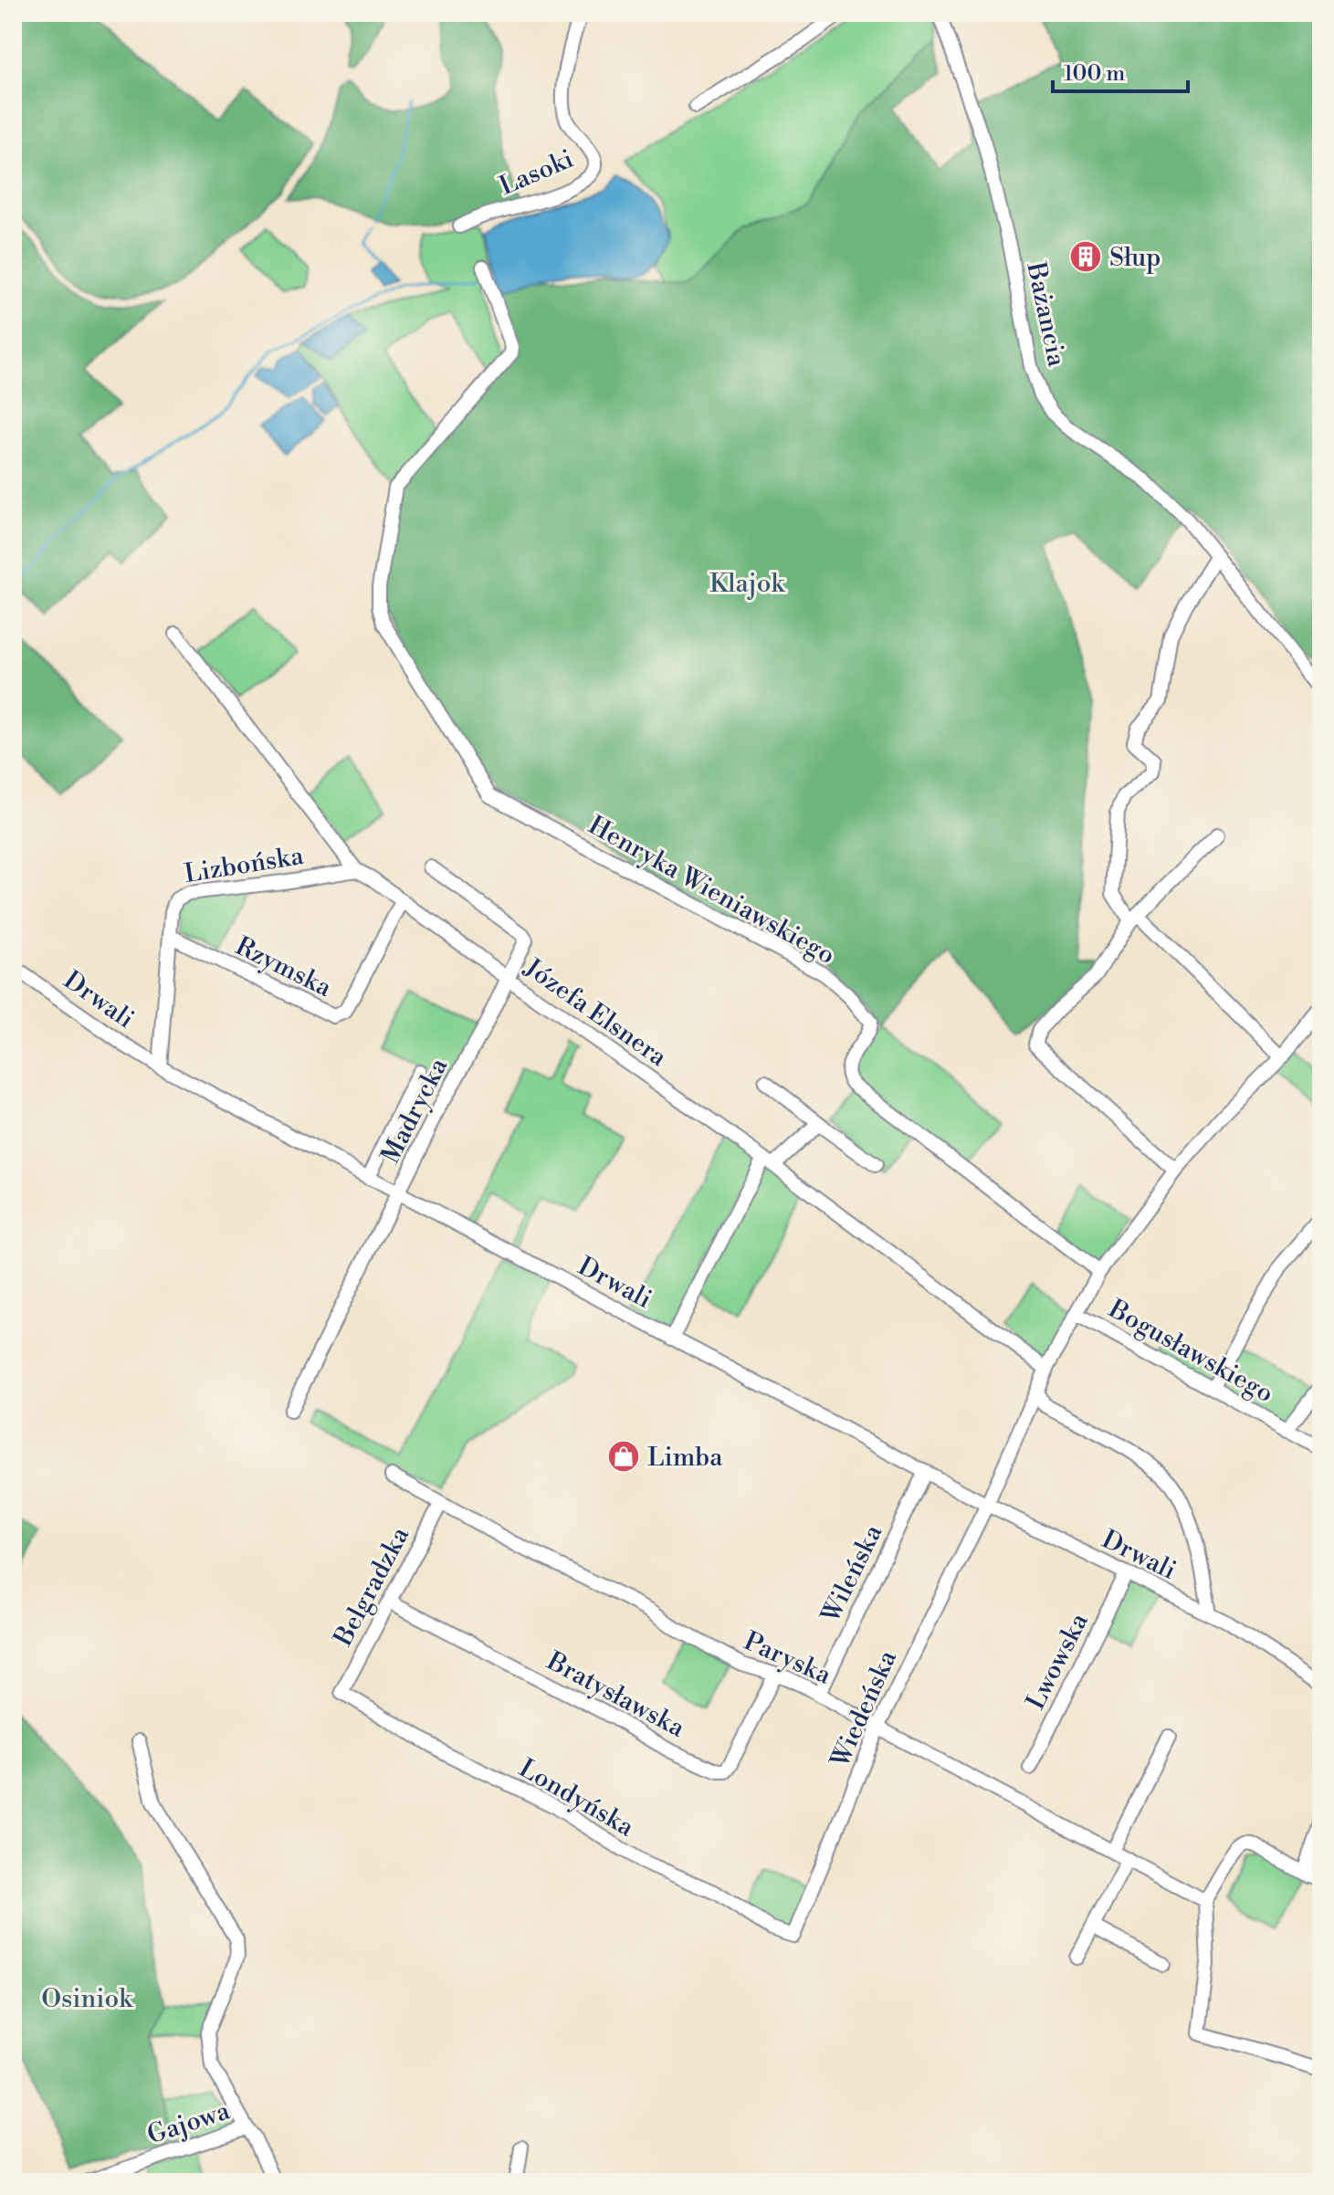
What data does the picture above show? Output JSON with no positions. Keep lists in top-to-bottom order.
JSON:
{
  "streets": {
    "street": [
      "Lasoki",
      "Bażancia",
      "Lizbońska",
      "Henryka Wieniawskiego",
      "Rzymska",
      "Drwali",
      "Józefa Elsnera",
      "Madrycka",
      "Bogusławskiego",
      "Wileńska",
      "Belgradzka",
      "Paryska",
      "Lwowska",
      "Bratysławska",
      "Wiedeńska",
      "Londyńska",
      "Gajowa"
    ]
  },
  "crossings": [
    ["Lizbońska", "Rzymska"],
    ["Lizbońska", "Drwali"],
    ["Lizbońska", "Józefa Elsnera"],
    ["Rzymska", "Józefa Elsnera"],
    ["Drwali", "Madrycka"],
    ["Drwali", "Wileńska"],
    ["Drwali", "Lwowska"],
    ["Drwali", "Wiedeńska"],
    ["Józefa Elsnera", "Madrycka"],
    ["Wileńska", "Paryska"],
    ["Belgradzka", "Paryska"],
    ["Belgradzka", "Bratysławska"],
    ["Belgradzka", "Londyńska"],
    ["Paryska", "Bratysławska"],
    ["Paryska", "Wiedeńska"],
    ["Wiedeńska", "Londyńska"]
  ],
  "parks": ["Klajok", "Osiniok"],
  "places": {
    "building": ["Słup"],
    "shop": ["Limba"]
  },
  "scale_bar": "100 m"
}
